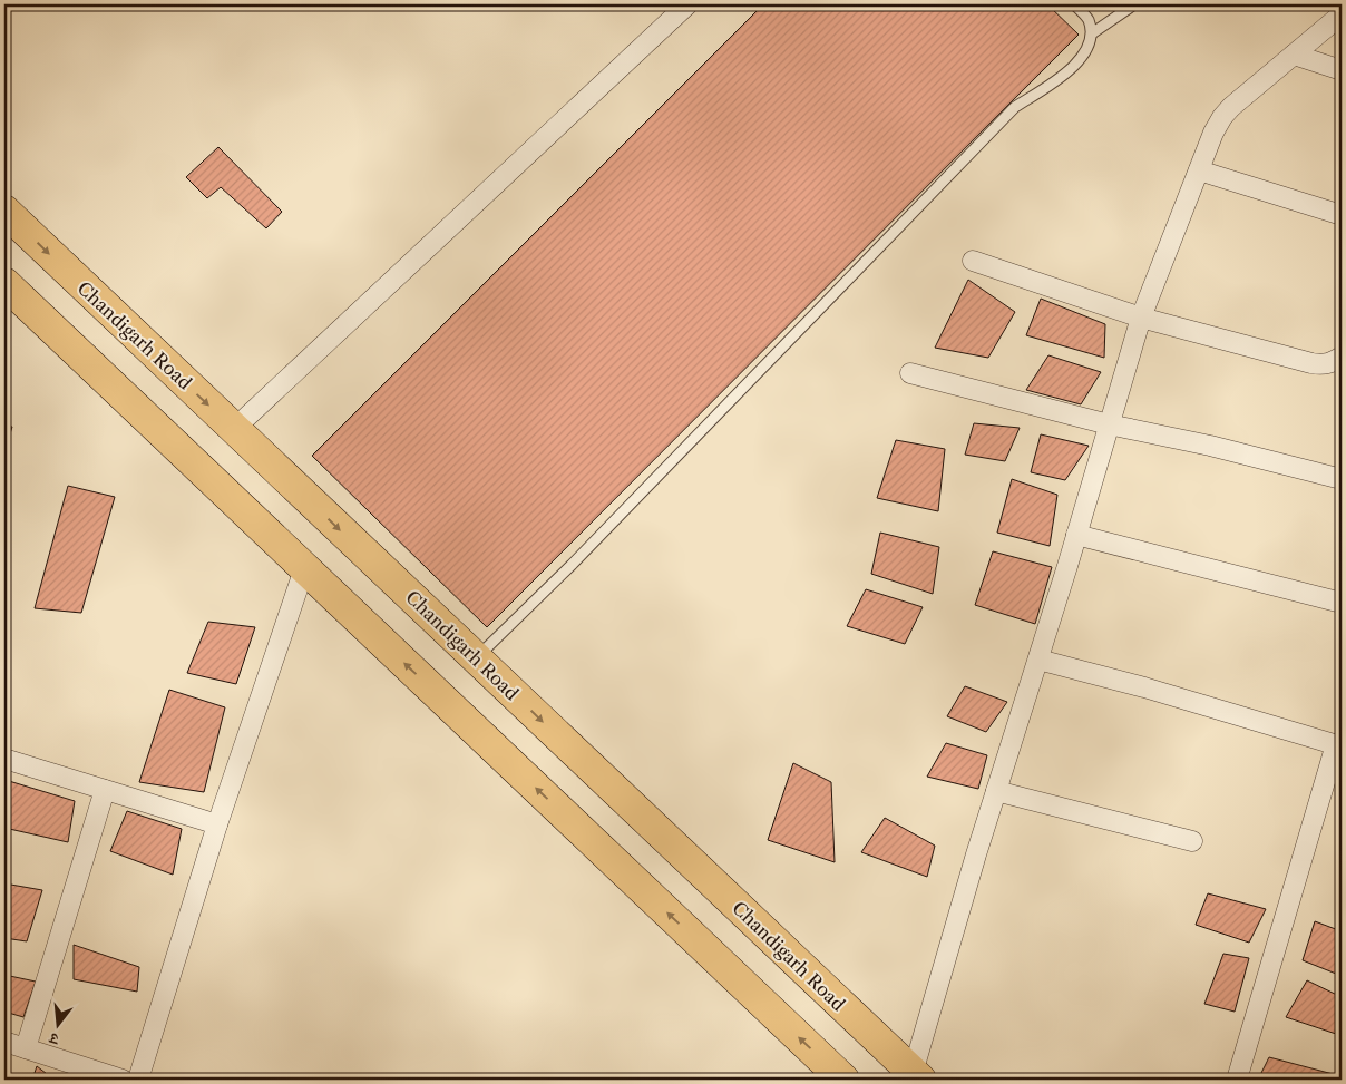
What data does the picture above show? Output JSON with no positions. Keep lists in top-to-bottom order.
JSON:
{
  "streets": {
    "main road": ["Chandigarh Road"]
  },
  "north": "bottom"
}
